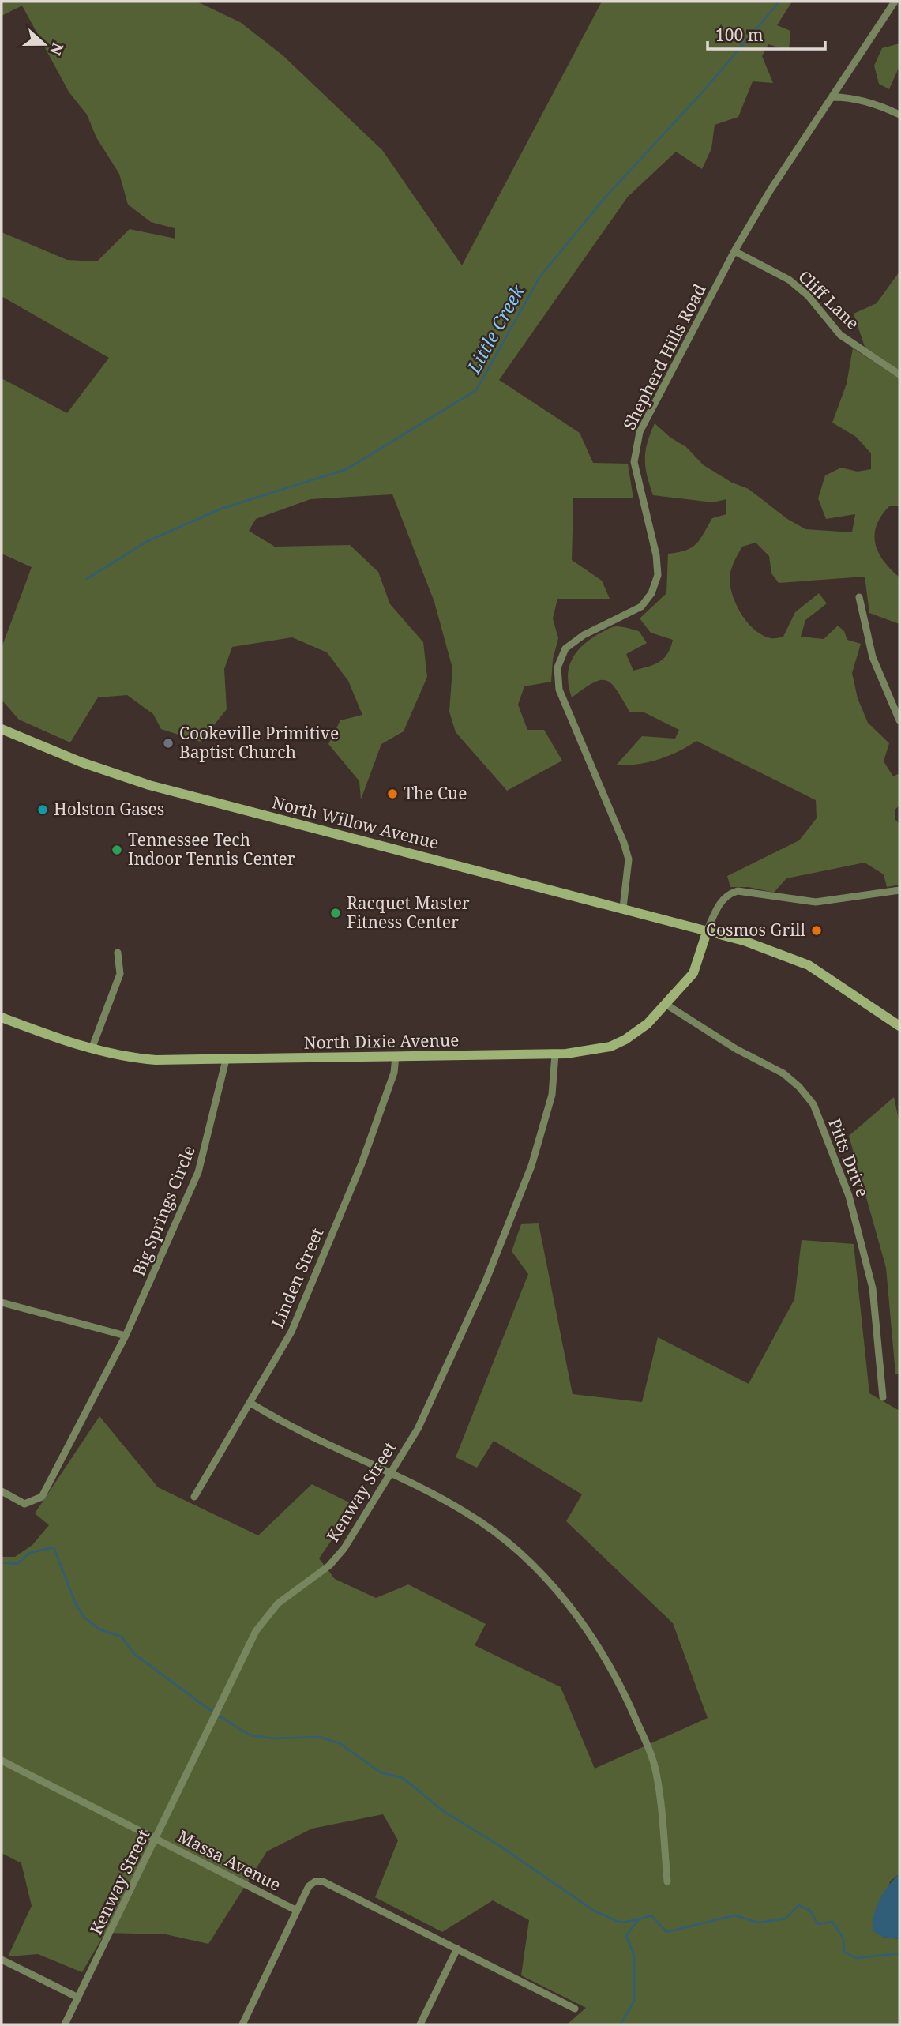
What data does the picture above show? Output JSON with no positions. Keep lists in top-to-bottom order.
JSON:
{
  "streets": {
    "main road": ["North Willow Avenue", "North Dixie Avenue"],
    "street": [
      "Cliff Lane",
      "Shepherd Hills Road",
      "Pitts Drive",
      "Big Springs Circle",
      "Linden Street",
      "Kenway Street",
      "Massa Avenue"
    ]
  },
  "crossings": [
    ["Cliff Lane", "Shepherd Hills Road"],
    ["Shepherd Hills Road", "North Willow Avenue"],
    ["North Willow Avenue", "North Dixie Avenue"],
    ["North Dixie Avenue", "Pitts Drive"],
    ["North Dixie Avenue", "Big Springs Circle"],
    ["North Dixie Avenue", "Linden Street"],
    ["North Dixie Avenue", "Kenway Street"],
    ["Kenway Street", "Massa Avenue"]
  ],
  "water": ["Little Creek"],
  "places": [
    "Cookeville Primitive Baptist Church",
    "The Cue",
    "Holston Gases",
    "Tennessee Tech Indoor Tennis Center",
    "Racquet Master Fitness Center",
    "Cosmos Grill"
  ],
  "scale_bar": "100 m",
  "north": "right"
}
